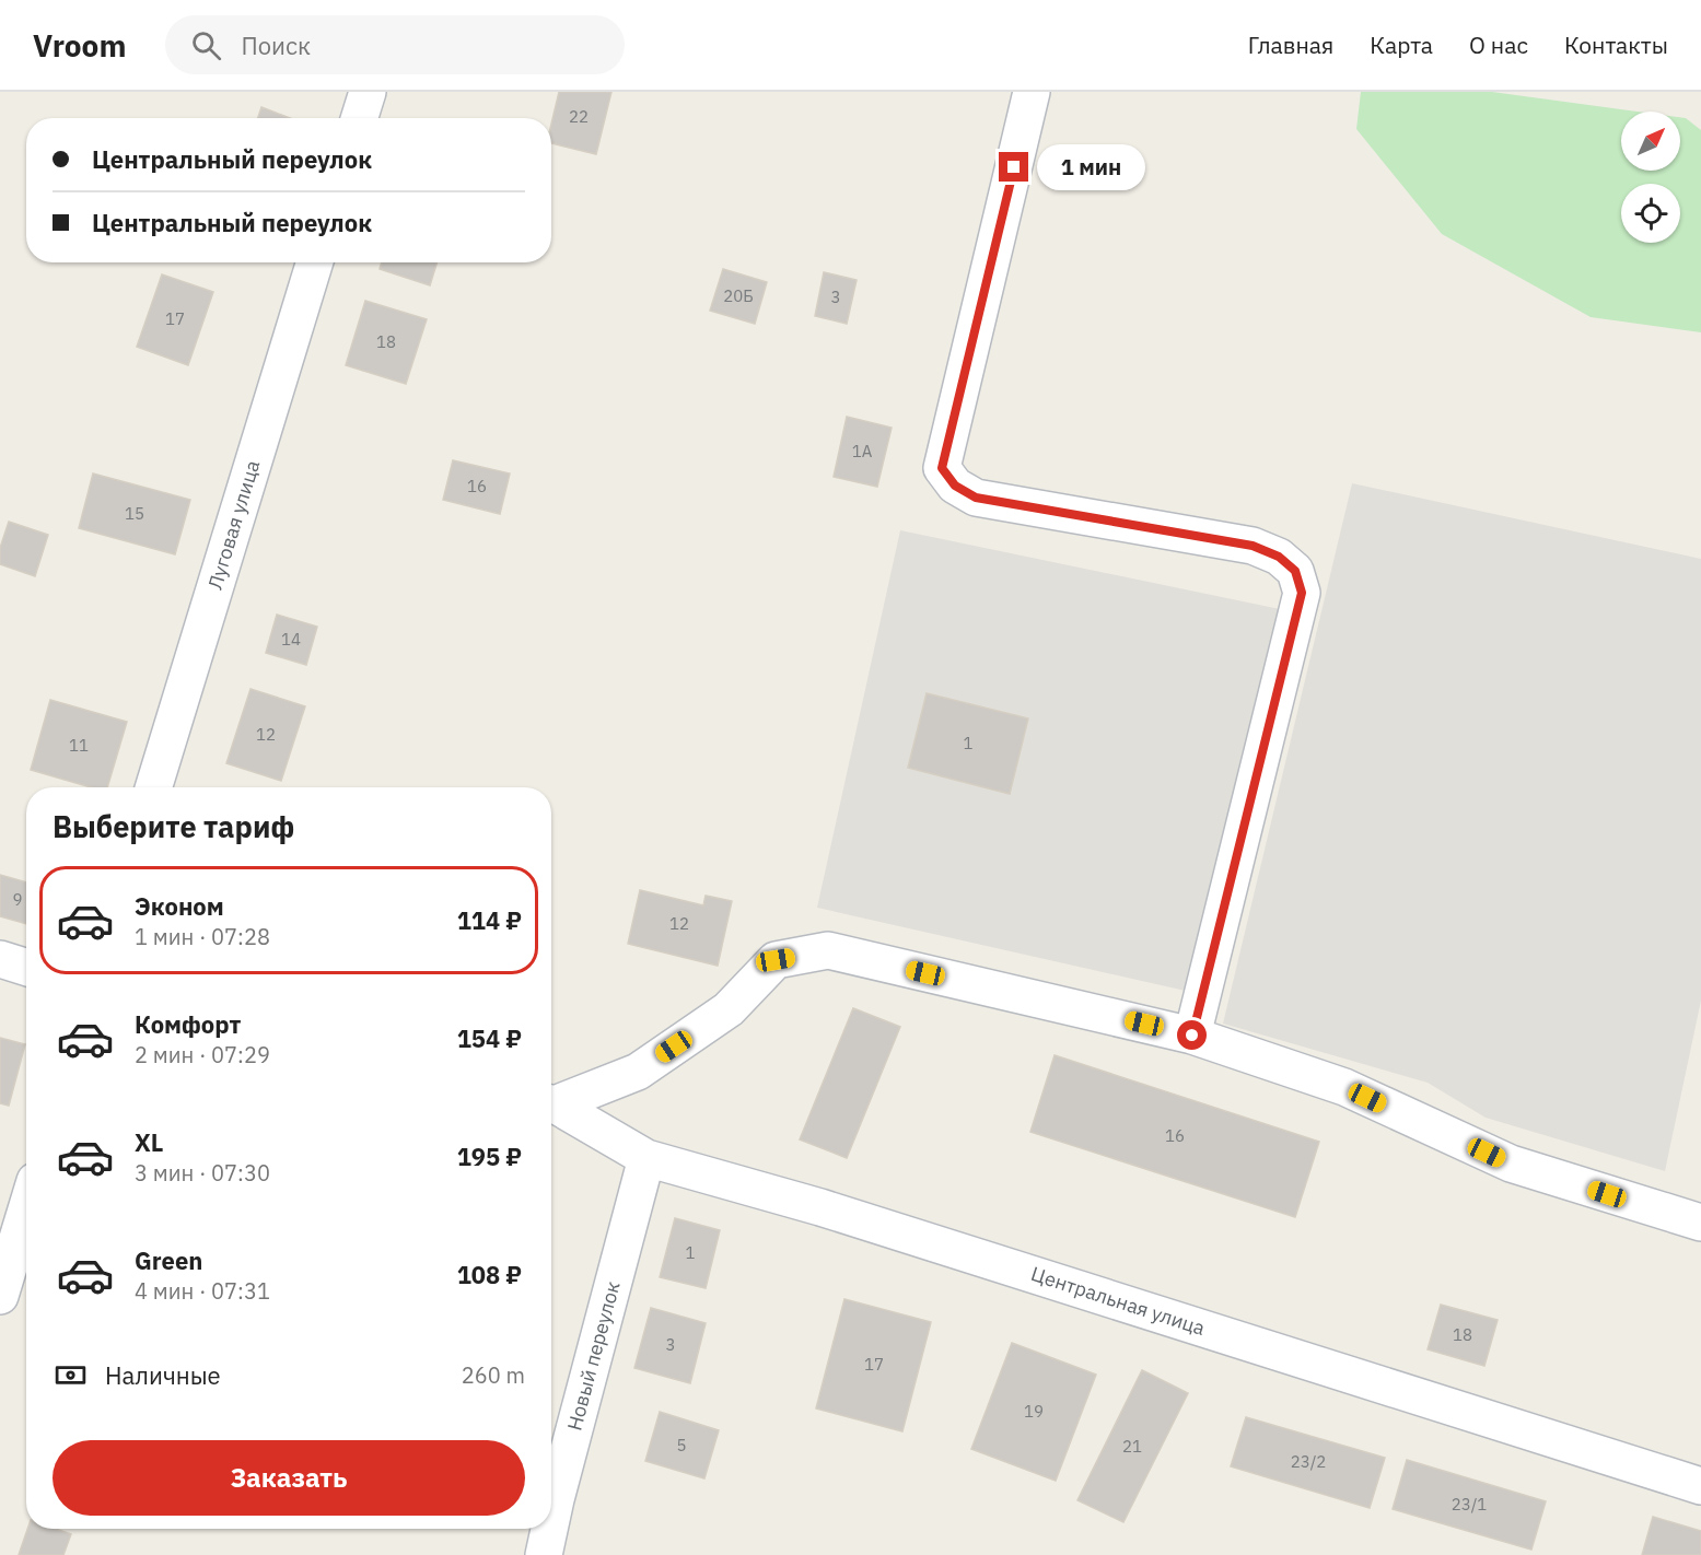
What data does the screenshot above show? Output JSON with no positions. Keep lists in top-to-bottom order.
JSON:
{
  "streets": {
    "street": ["Луговая улица", "Центральная улица", "Новый переулок"]
  },
  "crossings": [
    ["Центральная улица", "Новый переулок"]
  ],
  "house_numbers": [
    "22",
    "20Б",
    "3",
    "17",
    "18",
    "1А",
    "16",
    "15",
    "14",
    "12",
    "1",
    "11",
    "9",
    "12",
    "16",
    "1",
    "18",
    "3",
    "17",
    "19",
    "5",
    "21",
    "23/2",
    "23/1"
  ],
  "north": "top right",
  "page": {
    "header": "Vroom",
    "search": "Поиск",
    "nav": [
      "Главная",
      "Карта",
      "О нас",
      "Контакты"
    ],
    "banner": ["Центральный переулок", "Центральный переулок"],
    "bubble": "1 мин",
    "heading": "Выберите тариф",
    "list": [
      {
        "name": "Эконом",
        "note": "1 мин · 07:28",
        "value": "114 ₽"
      },
      {
        "name": "Комфорт",
        "note": "2 мин · 07:29",
        "value": "154 ₽"
      },
      {
        "name": "XL",
        "note": "3 мин · 07:30",
        "value": "195 ₽"
      },
      {
        "name": "Green",
        "note": "4 мин · 07:31",
        "value": "108 ₽"
      }
    ],
    "pay": ["Наличные", "260 m"],
    "buttons": "Заказать"
  }
}
